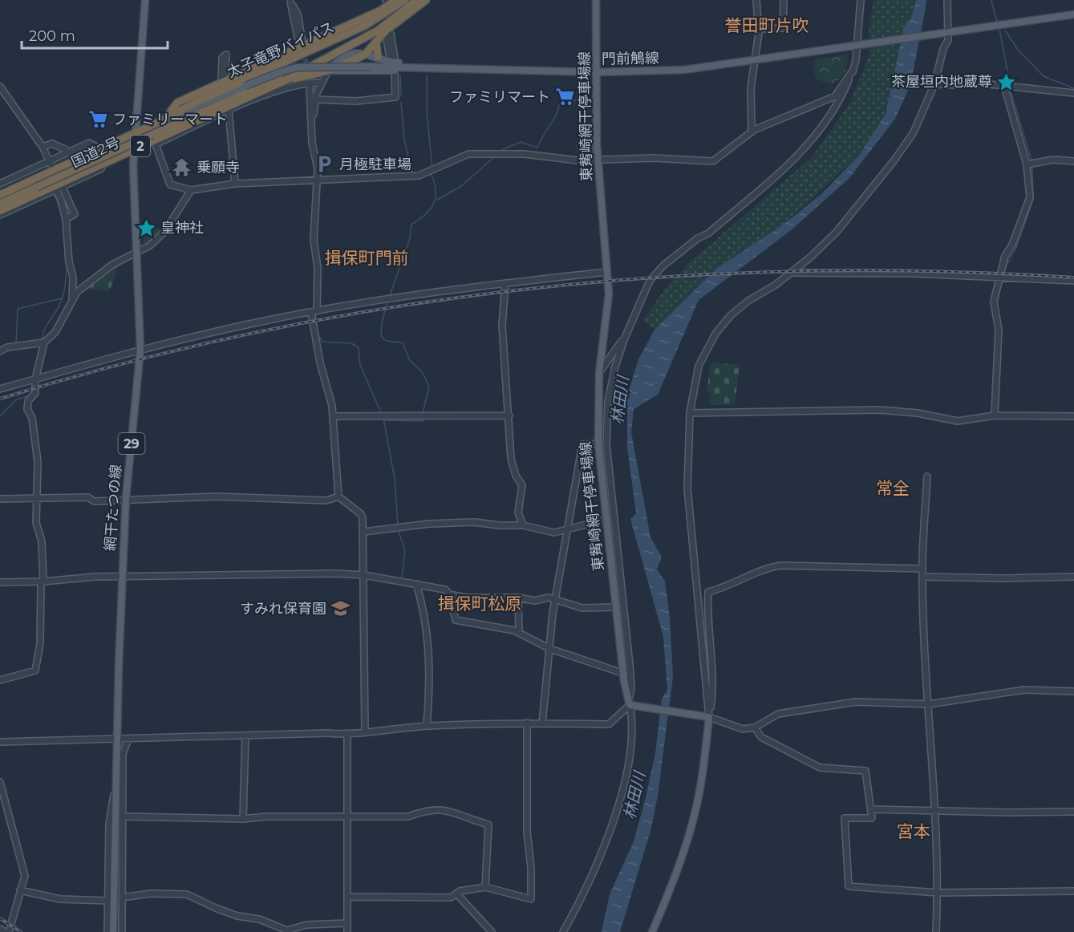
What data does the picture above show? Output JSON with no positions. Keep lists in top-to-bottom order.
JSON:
{
  "streets": {
    "highway": ["太子竜野バイパス", "2", "国道2号"],
    "main road": [
      "門前鵤線",
      "東觜崎網干停車場線",
      "29",
      "網干たつの線"
    ]
  },
  "crossings": [
    ["太子竜野バイパス", "門前鵤線"],
    ["太子竜野バイパス", "2"],
    ["太子竜野バイパス", "国道2号"],
    ["門前鵤線", "東觜崎網干停車場線"],
    ["門前鵤線", "国道2号"],
    ["国道2号", "網干たつの線"]
  ],
  "districts": [
    "誉田町片吹",
    "揖保町門前",
    "常全",
    "揖保町松原",
    "宮本"
  ],
  "water": ["林田川"],
  "places": {
    "place": ["茶屋垣内地蔵尊", "皇神社"],
    "supermarket": ["ファミリマート", "ファミリーマート"],
    "parking": ["月極駐車場"],
    "temple": ["乗願寺"],
    "school or university": ["すみれ保育園"]
  },
  "scale_bar": "200 m"
}
